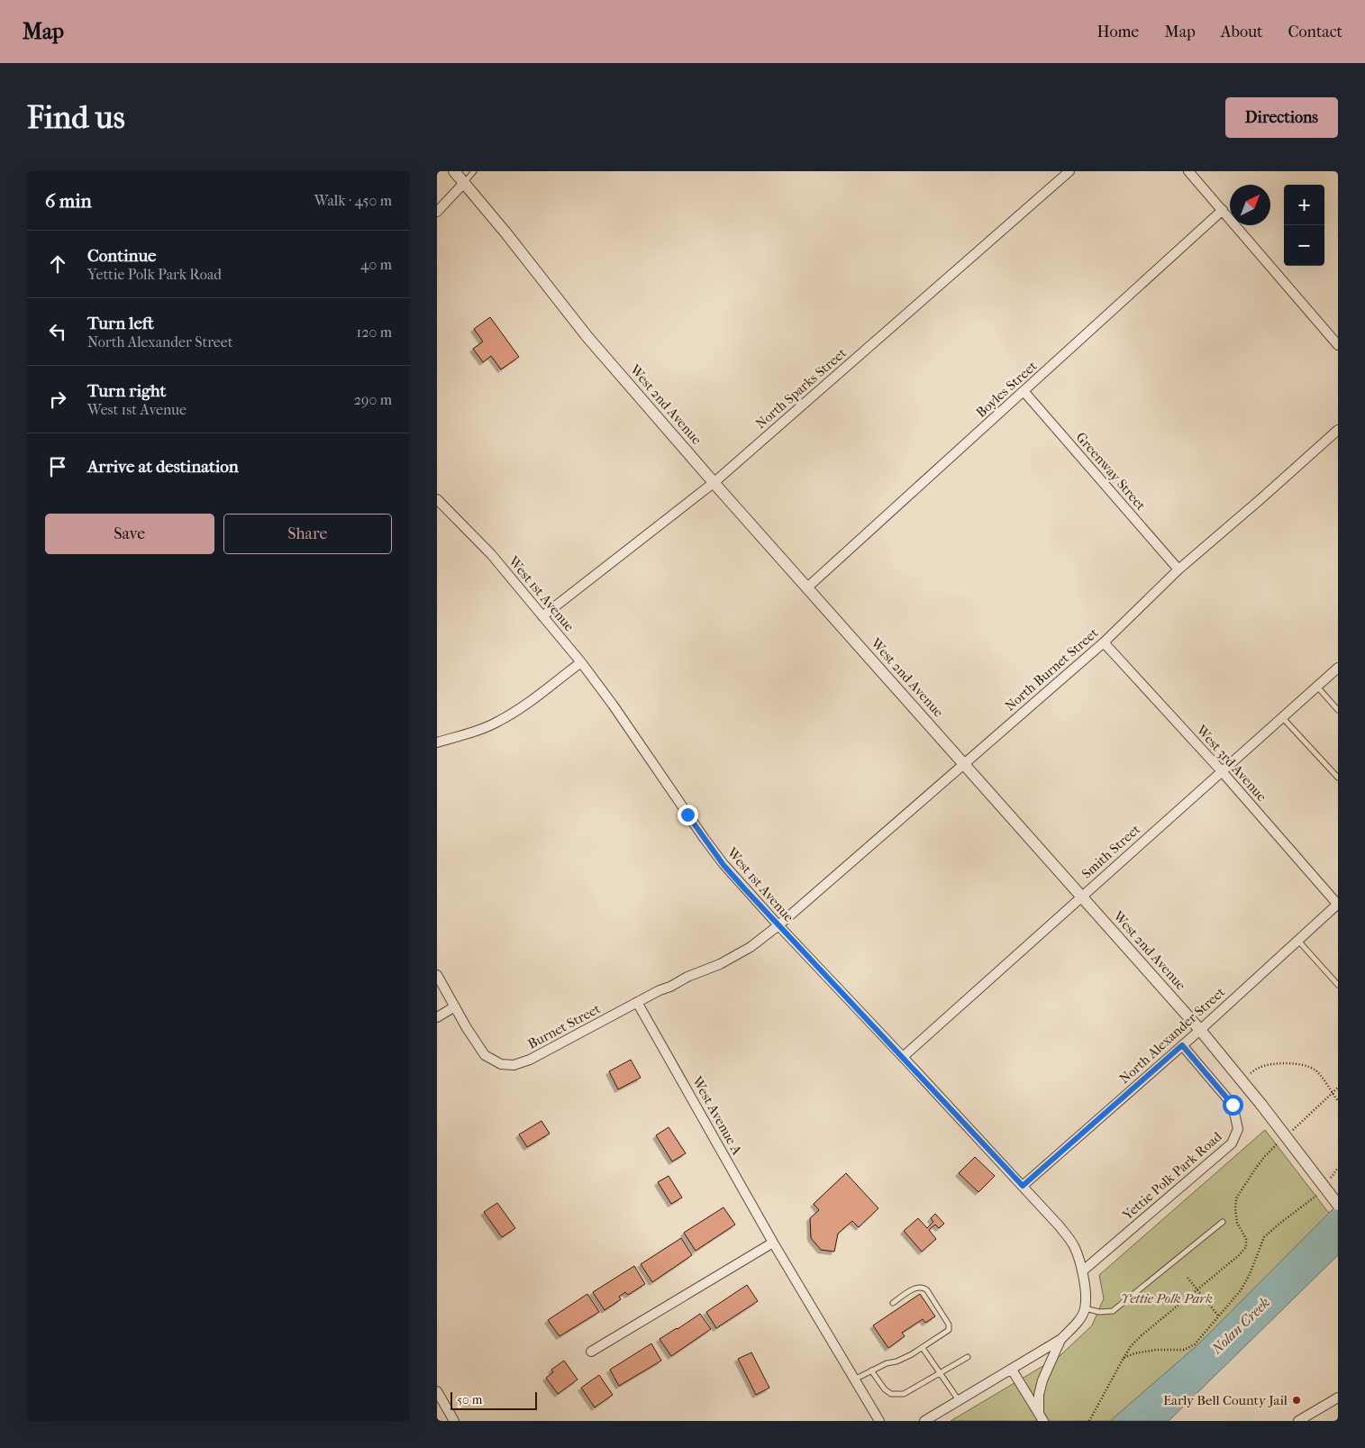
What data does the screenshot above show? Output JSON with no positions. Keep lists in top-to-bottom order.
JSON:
{
  "streets": {
    "street": [
      "North Sparks Street",
      "Boyles Street",
      "West 2nd Avenue",
      "Greenway Street",
      "West 1st Avenue",
      "North Burnet Street",
      "West 3rd Avenue",
      "Smith Street",
      "Burnet Street",
      "North Alexander Street",
      "West Avenue A",
      "Yettie Polk Park Road"
    ]
  },
  "crossings": [
    ["North Sparks Street", "West 2nd Avenue"],
    ["North Sparks Street", "West 1st Avenue"],
    ["Boyles Street", "West 2nd Avenue"],
    ["Boyles Street", "Greenway Street"],
    ["West 2nd Avenue", "North Burnet Street"],
    ["West 2nd Avenue", "Smith Street"],
    ["West 2nd Avenue", "North Alexander Street"],
    ["Greenway Street", "North Burnet Street"],
    ["West 1st Avenue", "North Burnet Street"],
    ["West 1st Avenue", "Smith Street"],
    ["West 1st Avenue", "Burnet Street"],
    ["West 1st Avenue", "North Alexander Street"],
    ["West 1st Avenue", "Yettie Polk Park Road"],
    ["North Burnet Street", "West 3rd Avenue"],
    ["North Burnet Street", "Burnet Street"],
    ["West 3rd Avenue", "Smith Street"],
    ["West 3rd Avenue", "North Alexander Street"],
    ["Burnet Street", "West Avenue A"],
    ["North Alexander Street", "Yettie Polk Park Road"]
  ],
  "water": ["Nolan Creek"],
  "parks": ["Yettie Polk Park"],
  "places": ["Early Bell County Jail"],
  "scale_bar": "50 m",
  "north": "top right",
  "page": {
    "header": "Map",
    "nav": [
      "Home",
      "Map",
      "About",
      "Contact"
    ],
    "buttons": [
      "Directions",
      ["Save", "Share"]
    ],
    "title": "Find us",
    "heading": ["6 min", "Walk · 450 m"],
    "map_buttons": ["+", "−"],
    "list": [
      ["Continue", "Yettie Polk Park Road", "40 m"],
      ["Turn left", "North Alexander Street", "120 m"],
      ["Turn right", "West 1st Avenue", "290 m"],
      "Arrive at destination"
    ],
    "scale": "50 m"
  }
}
